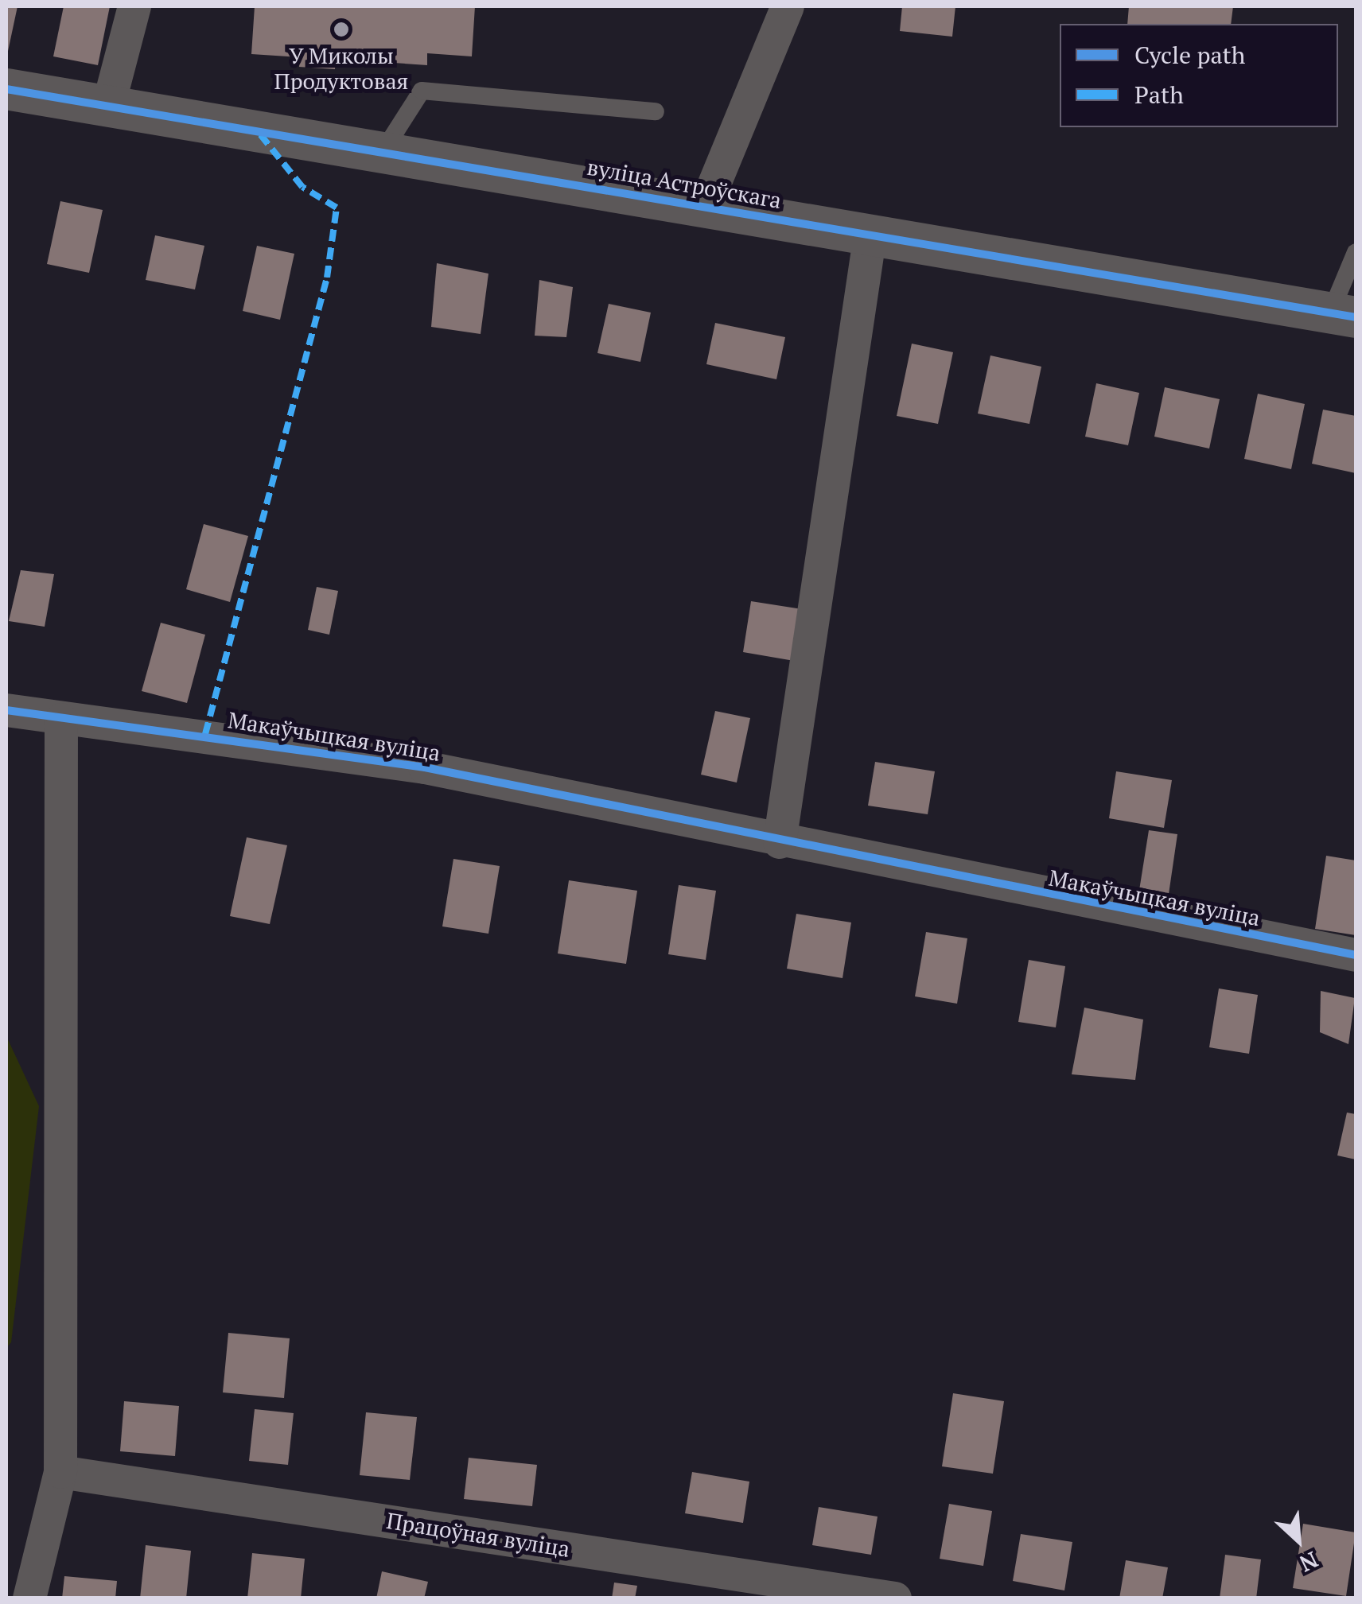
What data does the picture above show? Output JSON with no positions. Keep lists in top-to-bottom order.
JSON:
{
  "streets": {
    "street": ["вуліца Астроўскага", "Макаўчыцкая вуліца", "Працоўная вуліца"]
  },
  "places": ["У Миколы Продуктовая"],
  "legend": ["Cycle path", "Path"],
  "north": "bottom right"
}
